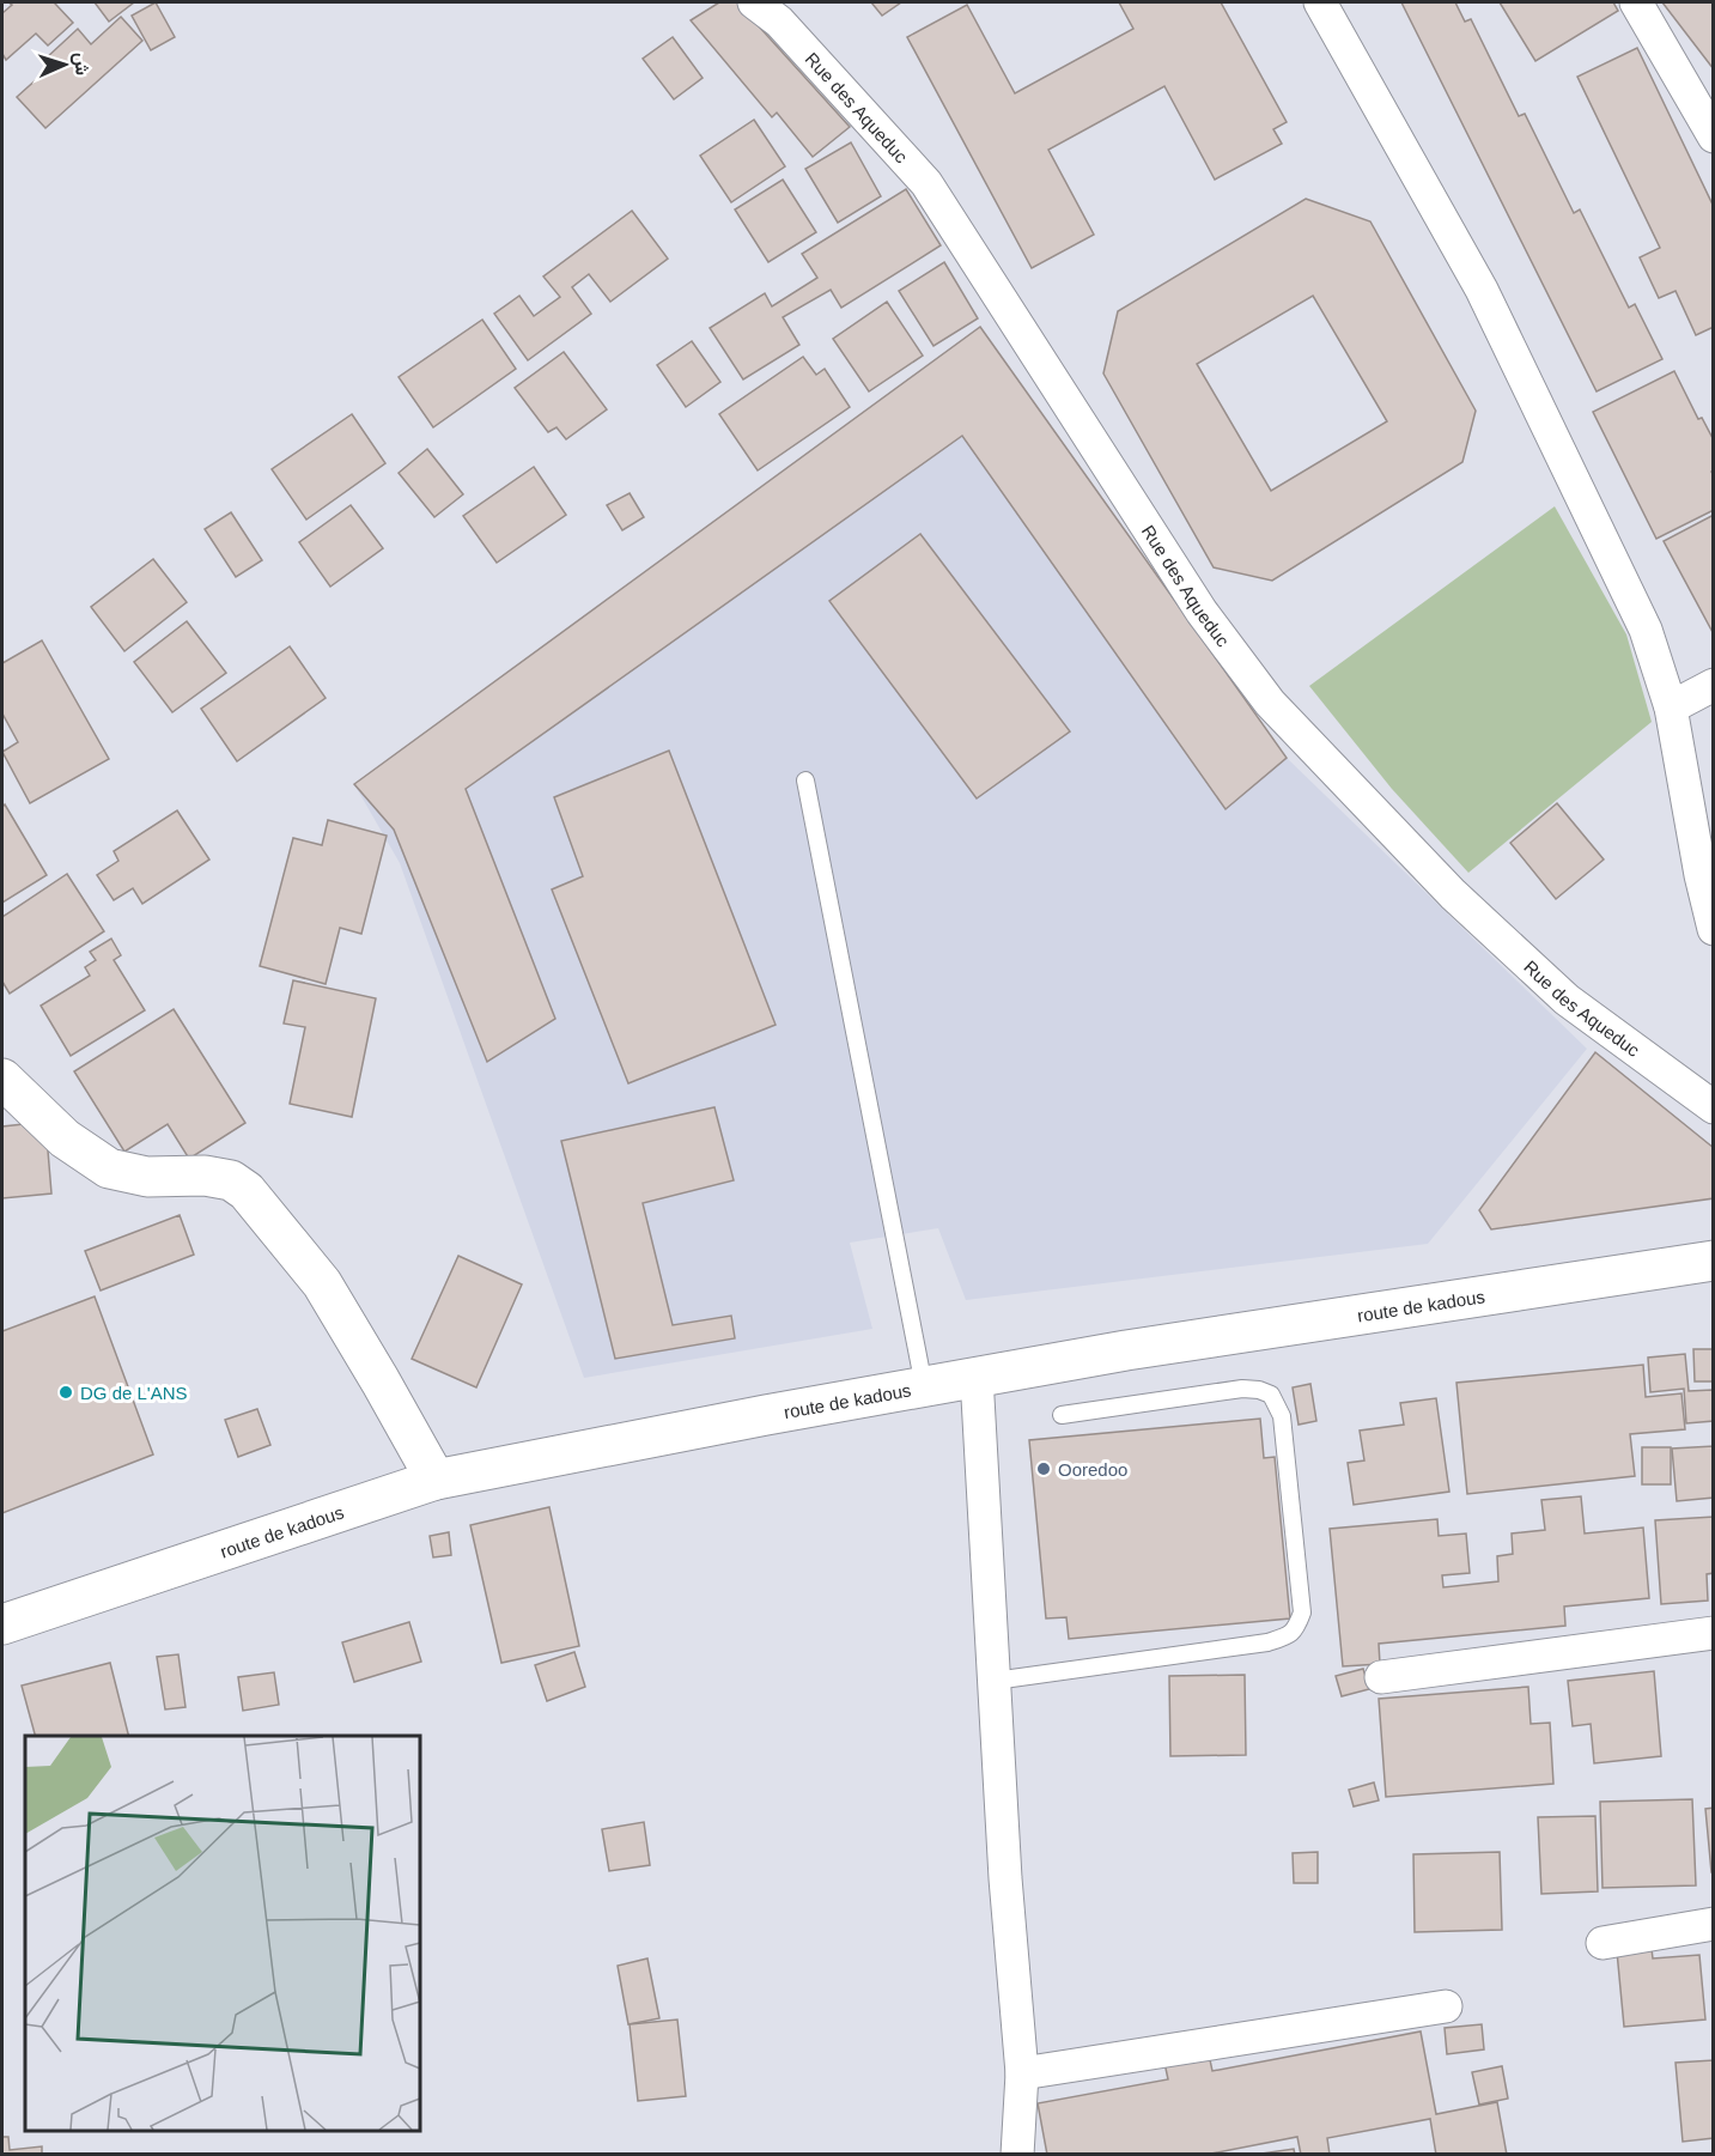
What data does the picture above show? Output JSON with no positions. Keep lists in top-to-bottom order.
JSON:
{
  "streets": {
    "main road": ["route de kadous"],
    "street": ["Rue des Aqueduc"]
  },
  "places": ["DG de L'ANS", "Ooredoo"],
  "north": "right"
}
